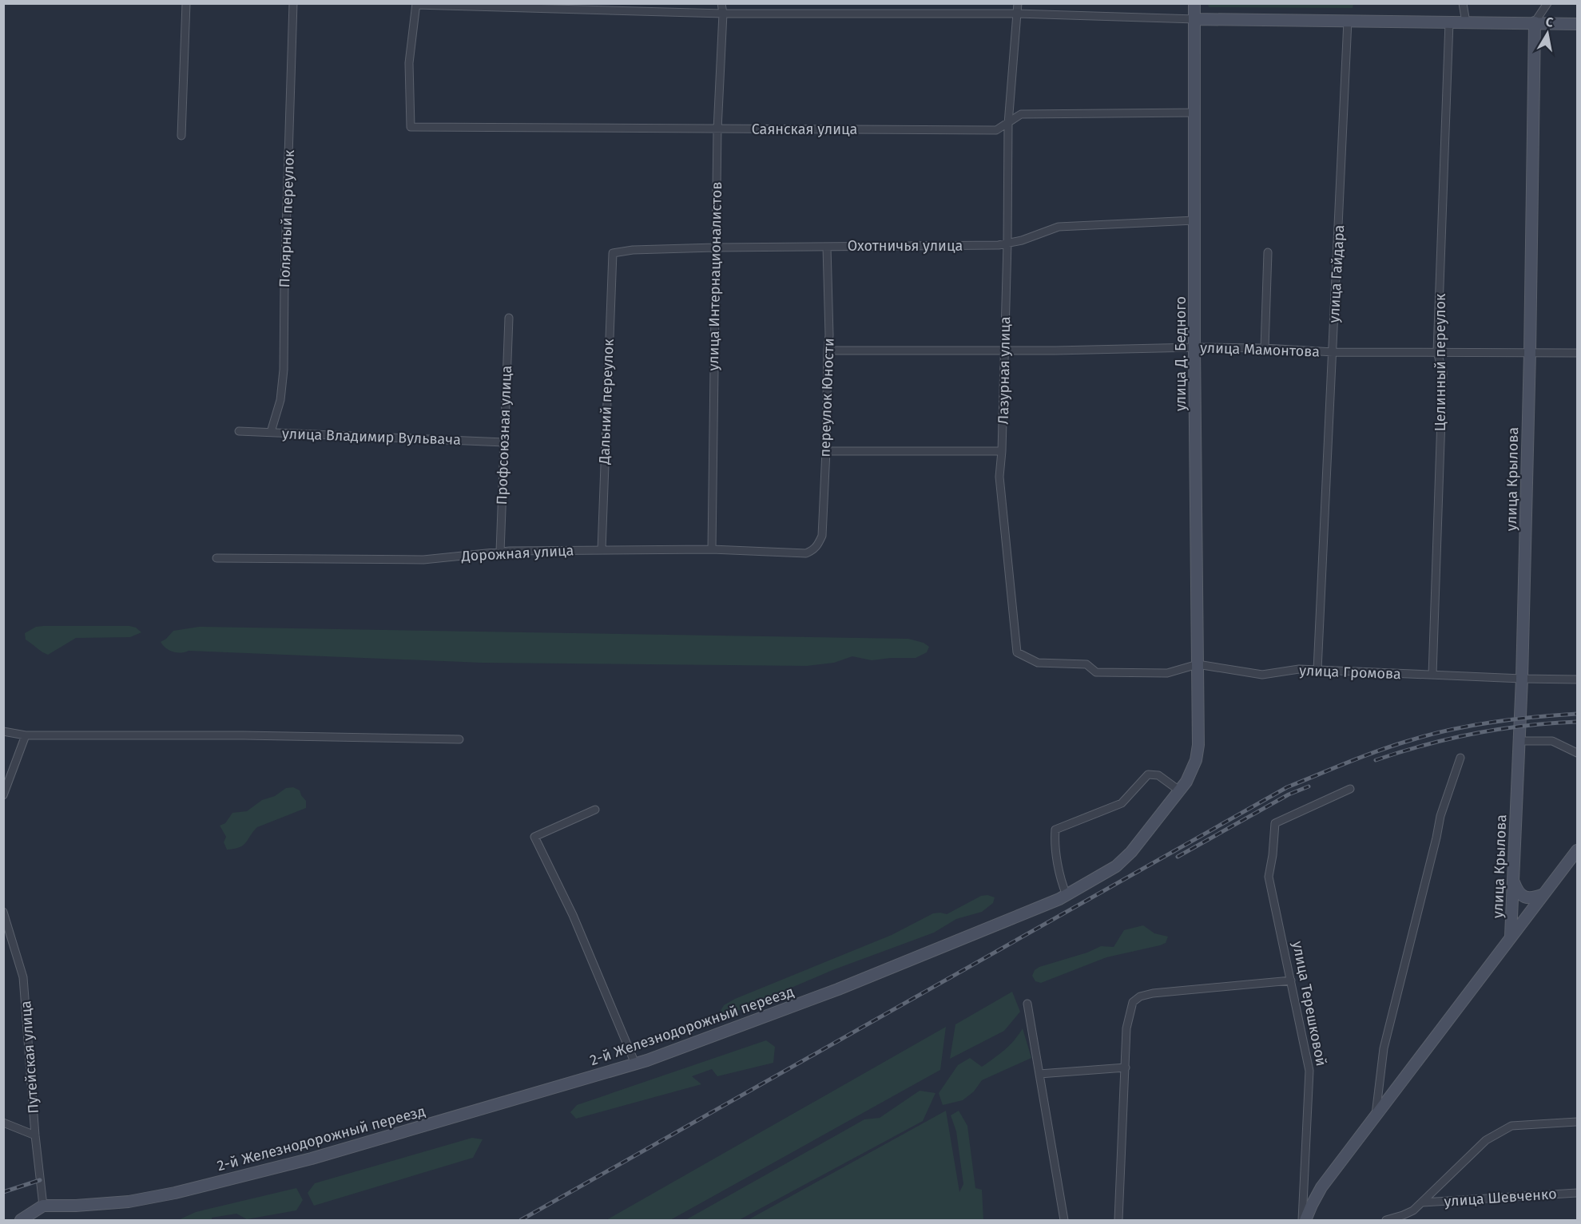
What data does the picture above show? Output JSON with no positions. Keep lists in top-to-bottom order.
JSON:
{
  "streets": {
    "street": [
      "Саянская улица",
      "Полярный переулок",
      "Охотничья улица",
      "улица Гайдара",
      "улица Интернационалистов",
      "улица Мамонтова",
      "улица Д. Бедного",
      "Целинный переулок",
      "Лазурная улица",
      "переулок Юности",
      "Дальний переулок",
      "Профсоюзная улица",
      "улица Владимир Вульвача",
      "улица Крылова",
      "Дорожная улица",
      "улица Громова",
      "улица Терешковой",
      "2-й Железнодорожный переезд",
      "Путейская улица",
      "улица Шевченко"
    ]
  },
  "crossings": [
    ["Саянская улица", "улица Интернационалистов"],
    ["Саянская улица", "улица Д. Бедного"],
    ["Саянская улица", "Лазурная улица"],
    ["Полярный переулок", "улица Владимир Вульвача"],
    ["Охотничья улица", "улица Интернационалистов"],
    ["Охотничья улица", "улица Д. Бедного"],
    ["Охотничья улица", "Лазурная улица"],
    ["Охотничья улица", "переулок Юности"],
    ["Охотничья улица", "Дальний переулок"],
    ["улица Гайдара", "улица Мамонтова"],
    ["улица Гайдара", "улица Громова"],
    ["улица Интернационалистов", "Дорожная улица"],
    ["улица Мамонтова", "улица Д. Бедного"],
    ["улица Мамонтова", "Целинный переулок"],
    ["улица Мамонтова", "Лазурная улица"],
    ["улица Мамонтова", "переулок Юности"],
    ["улица Мамонтова", "улица Крылова"],
    ["улица Д. Бедного", "улица Громова"],
    ["улица Д. Бедного", "2-й Железнодорожный переезд"],
    ["Целинный переулок", "улица Громова"],
    ["Лазурная улица", "улица Громова"],
    ["переулок Юности", "Дорожная улица"],
    ["Дальний переулок", "Дорожная улица"],
    ["Профсоюзная улица", "улица Владимир Вульвача"],
    ["Профсоюзная улица", "Дорожная улица"],
    ["улица Крылова", "улица Громова"],
    ["улица Крылова", "улица Терешковой"],
    ["2-й Железнодорожный переезд", "Путейская улица"]
  ],
  "north": "top"
}
